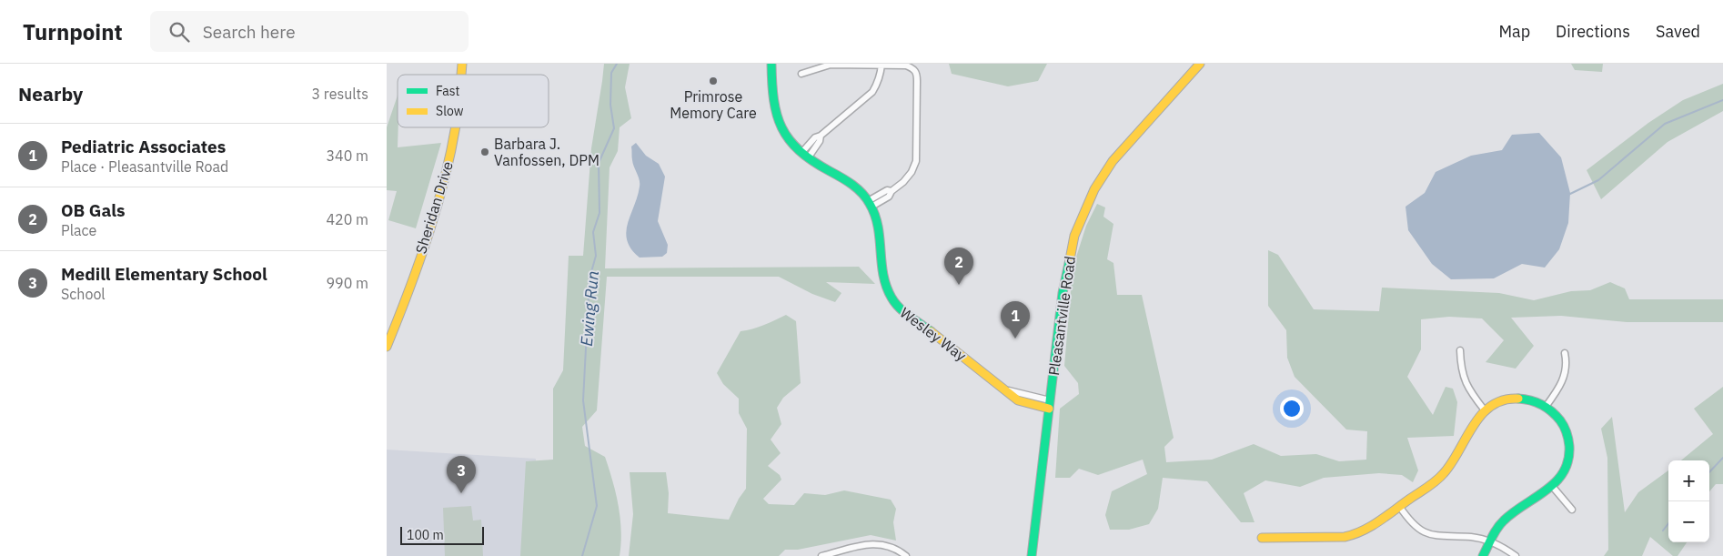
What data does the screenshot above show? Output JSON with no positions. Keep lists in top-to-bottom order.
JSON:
{
  "streets": {
    "street": ["Sheridan Drive", "Pleasantville Road", "Wesley Way"]
  },
  "crossings": [
    ["Pleasantville Road", "Wesley Way"]
  ],
  "water": ["Ewing Run"],
  "places": ["Primrose Memory Care", "Barbara J. Vanfossen, DPM"],
  "legend": ["Fast", "Slow"],
  "scale_bar": "100 m",
  "page": {
    "header": "Turnpoint",
    "search": "Search here",
    "nav": ["Map", "Directions", "Saved"],
    "heading": ["Nearby", "3 results"],
    "list": [
      {
        "mark": "1",
        "name": "Pediatric Associates",
        "note": "Place · Pleasantville Road",
        "value": "340 m"
      },
      {
        "mark": "2",
        "name": "OB Gals",
        "note": "Place",
        "value": "420 m"
      },
      {
        "mark": "3",
        "name": "Medill Elementary School",
        "note": "School",
        "value": "990 m"
      }
    ],
    "pins": ["2", "1", "3"],
    "map_buttons": ["+", "−"],
    "scale": "100 m"
  }
}
